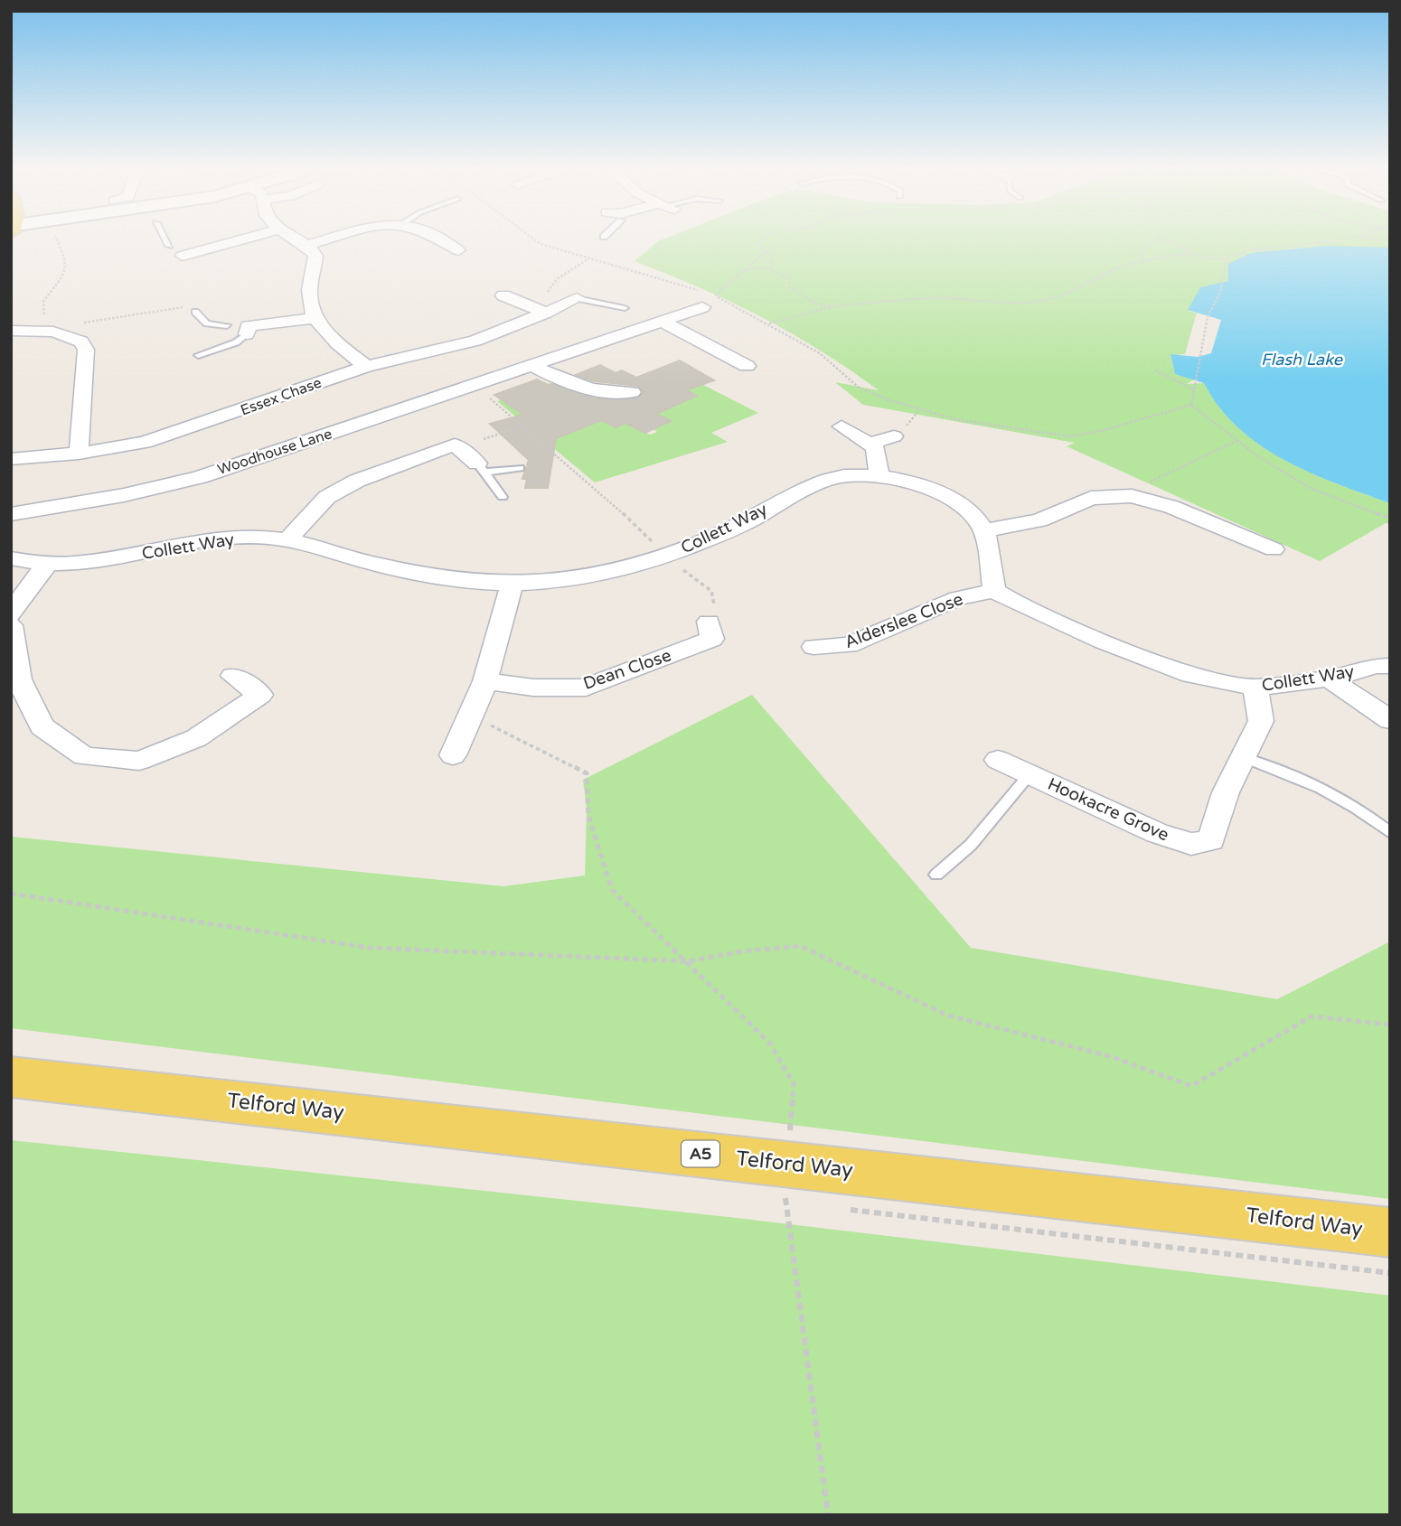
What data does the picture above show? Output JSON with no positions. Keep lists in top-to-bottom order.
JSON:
{
  "streets": {
    "main road": ["Telford Way", "A5"],
    "street": [
      "Essex Chase",
      "Woodhouse Lane",
      "Collett Way",
      "Alderslee Close",
      "Dean Close",
      "Hookacre Grove"
    ]
  },
  "crossings": [
    ["Collett Way", "Alderslee Close"],
    ["Collett Way", "Hookacre Grove"]
  ],
  "water": ["Flash Lake"]
}
